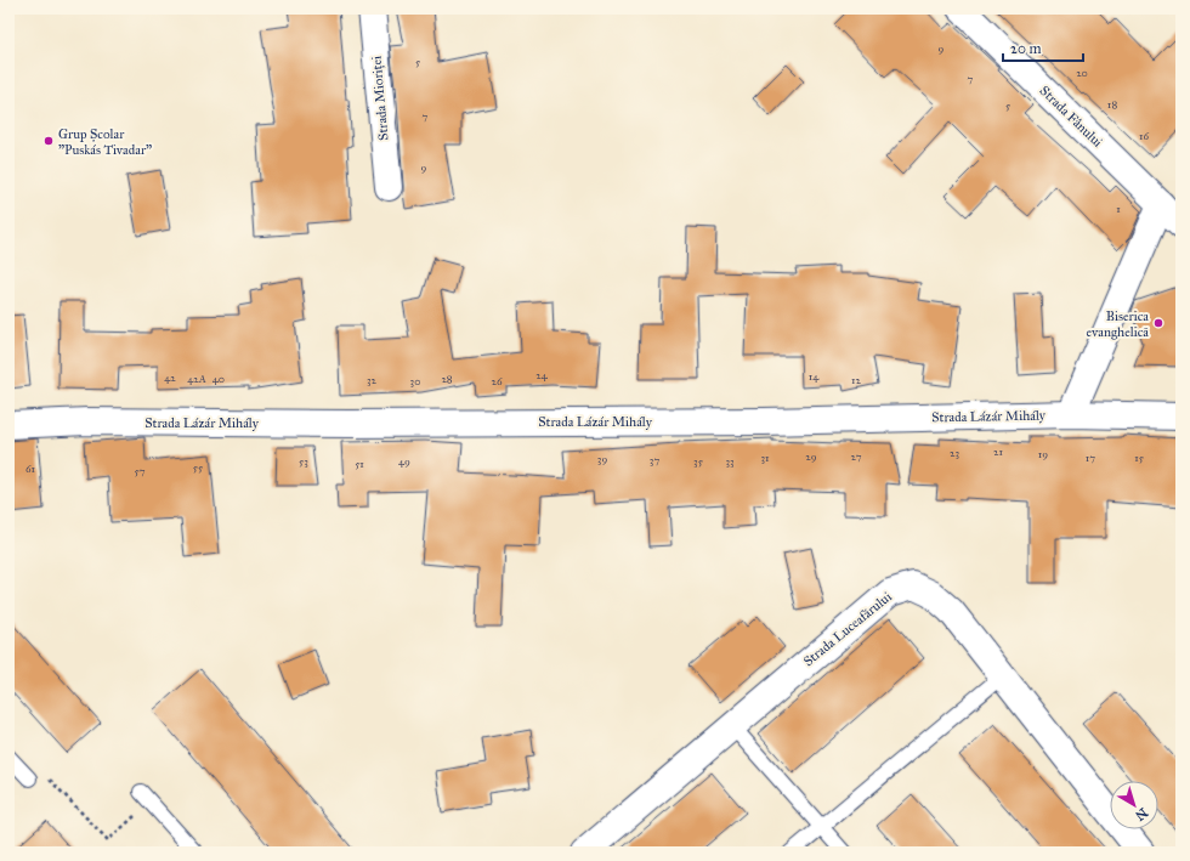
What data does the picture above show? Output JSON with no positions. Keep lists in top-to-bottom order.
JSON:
{
  "streets": {
    "street": [
      "Strada Mioriței",
      "Strada Fânului",
      "Strada Lázár Mihály",
      "Strada Luceafărului"
    ]
  },
  "places": ["Grup Școlar \"Puskás Tivadar\"", "Biserica evanghelică"],
  "house_numbers": [
    "9",
    "5",
    "20",
    "7",
    "18",
    "5",
    "7",
    "16",
    "9",
    "1",
    "24",
    "14",
    "42",
    "42A",
    "40",
    "28",
    "32",
    "12",
    "30",
    "26",
    "21",
    "23",
    "19",
    "29",
    "27",
    "31",
    "17",
    "15",
    "39",
    "37",
    "53",
    "49",
    "35",
    "33",
    "51",
    "55",
    "61",
    "57"
  ],
  "scale_bar": "20 m",
  "north": "bottom right"
}
